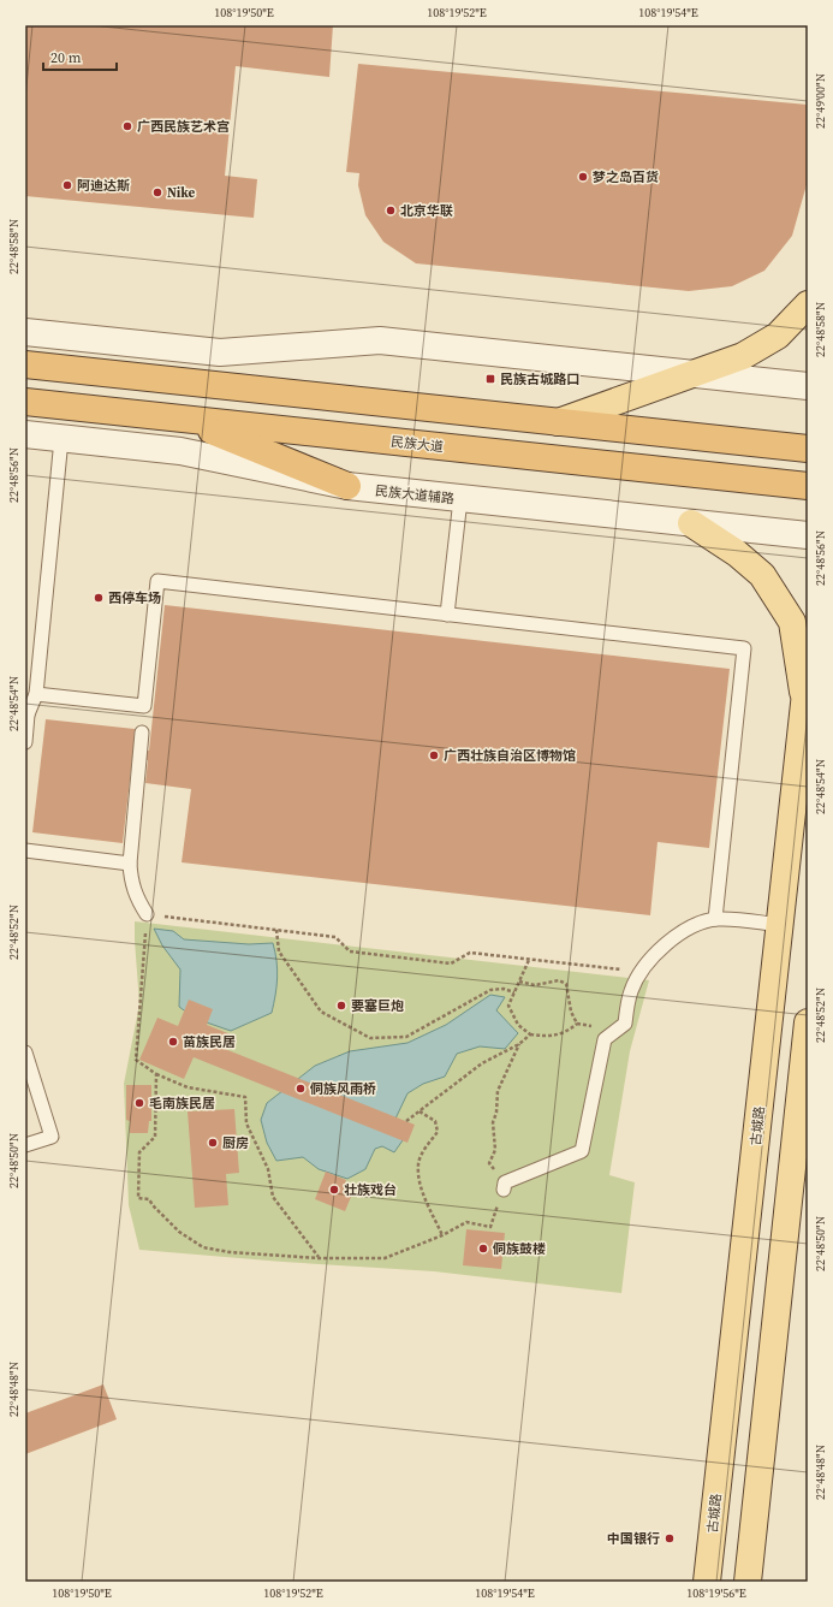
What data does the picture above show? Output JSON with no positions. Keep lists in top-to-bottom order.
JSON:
{
  "streets": {
    "highway": ["民族大道"],
    "main road": ["古城路"],
    "street": ["民族大道辅路"]
  },
  "places": {
    "other": [
      "广西民族艺术宫",
      "梦之岛百货",
      "阿迪达斯",
      "Nike",
      "北京华联",
      "西停车场",
      "广西壮族自治区博物馆",
      "要塞巨炮",
      "苗族民居",
      "侗族风雨桥",
      "毛南族民居",
      "厨房",
      "壮族戏台",
      "侗族鼓楼",
      "中国银行"
    ],
    "transit": ["民族古城路口"]
  },
  "scale_bar": "20 m",
  "coordinates": [
    "108°19'50\"E",
    "108°19'52\"E",
    "108°19'54\"E",
    "22°49'00\"N",
    "22°48'58\"N",
    "22°48'56\"N",
    "22°48'54\"N",
    "22°48'52\"N",
    "22°48'50\"N",
    "22°48'48\"N",
    "108°19'56\"E"
  ]
}
